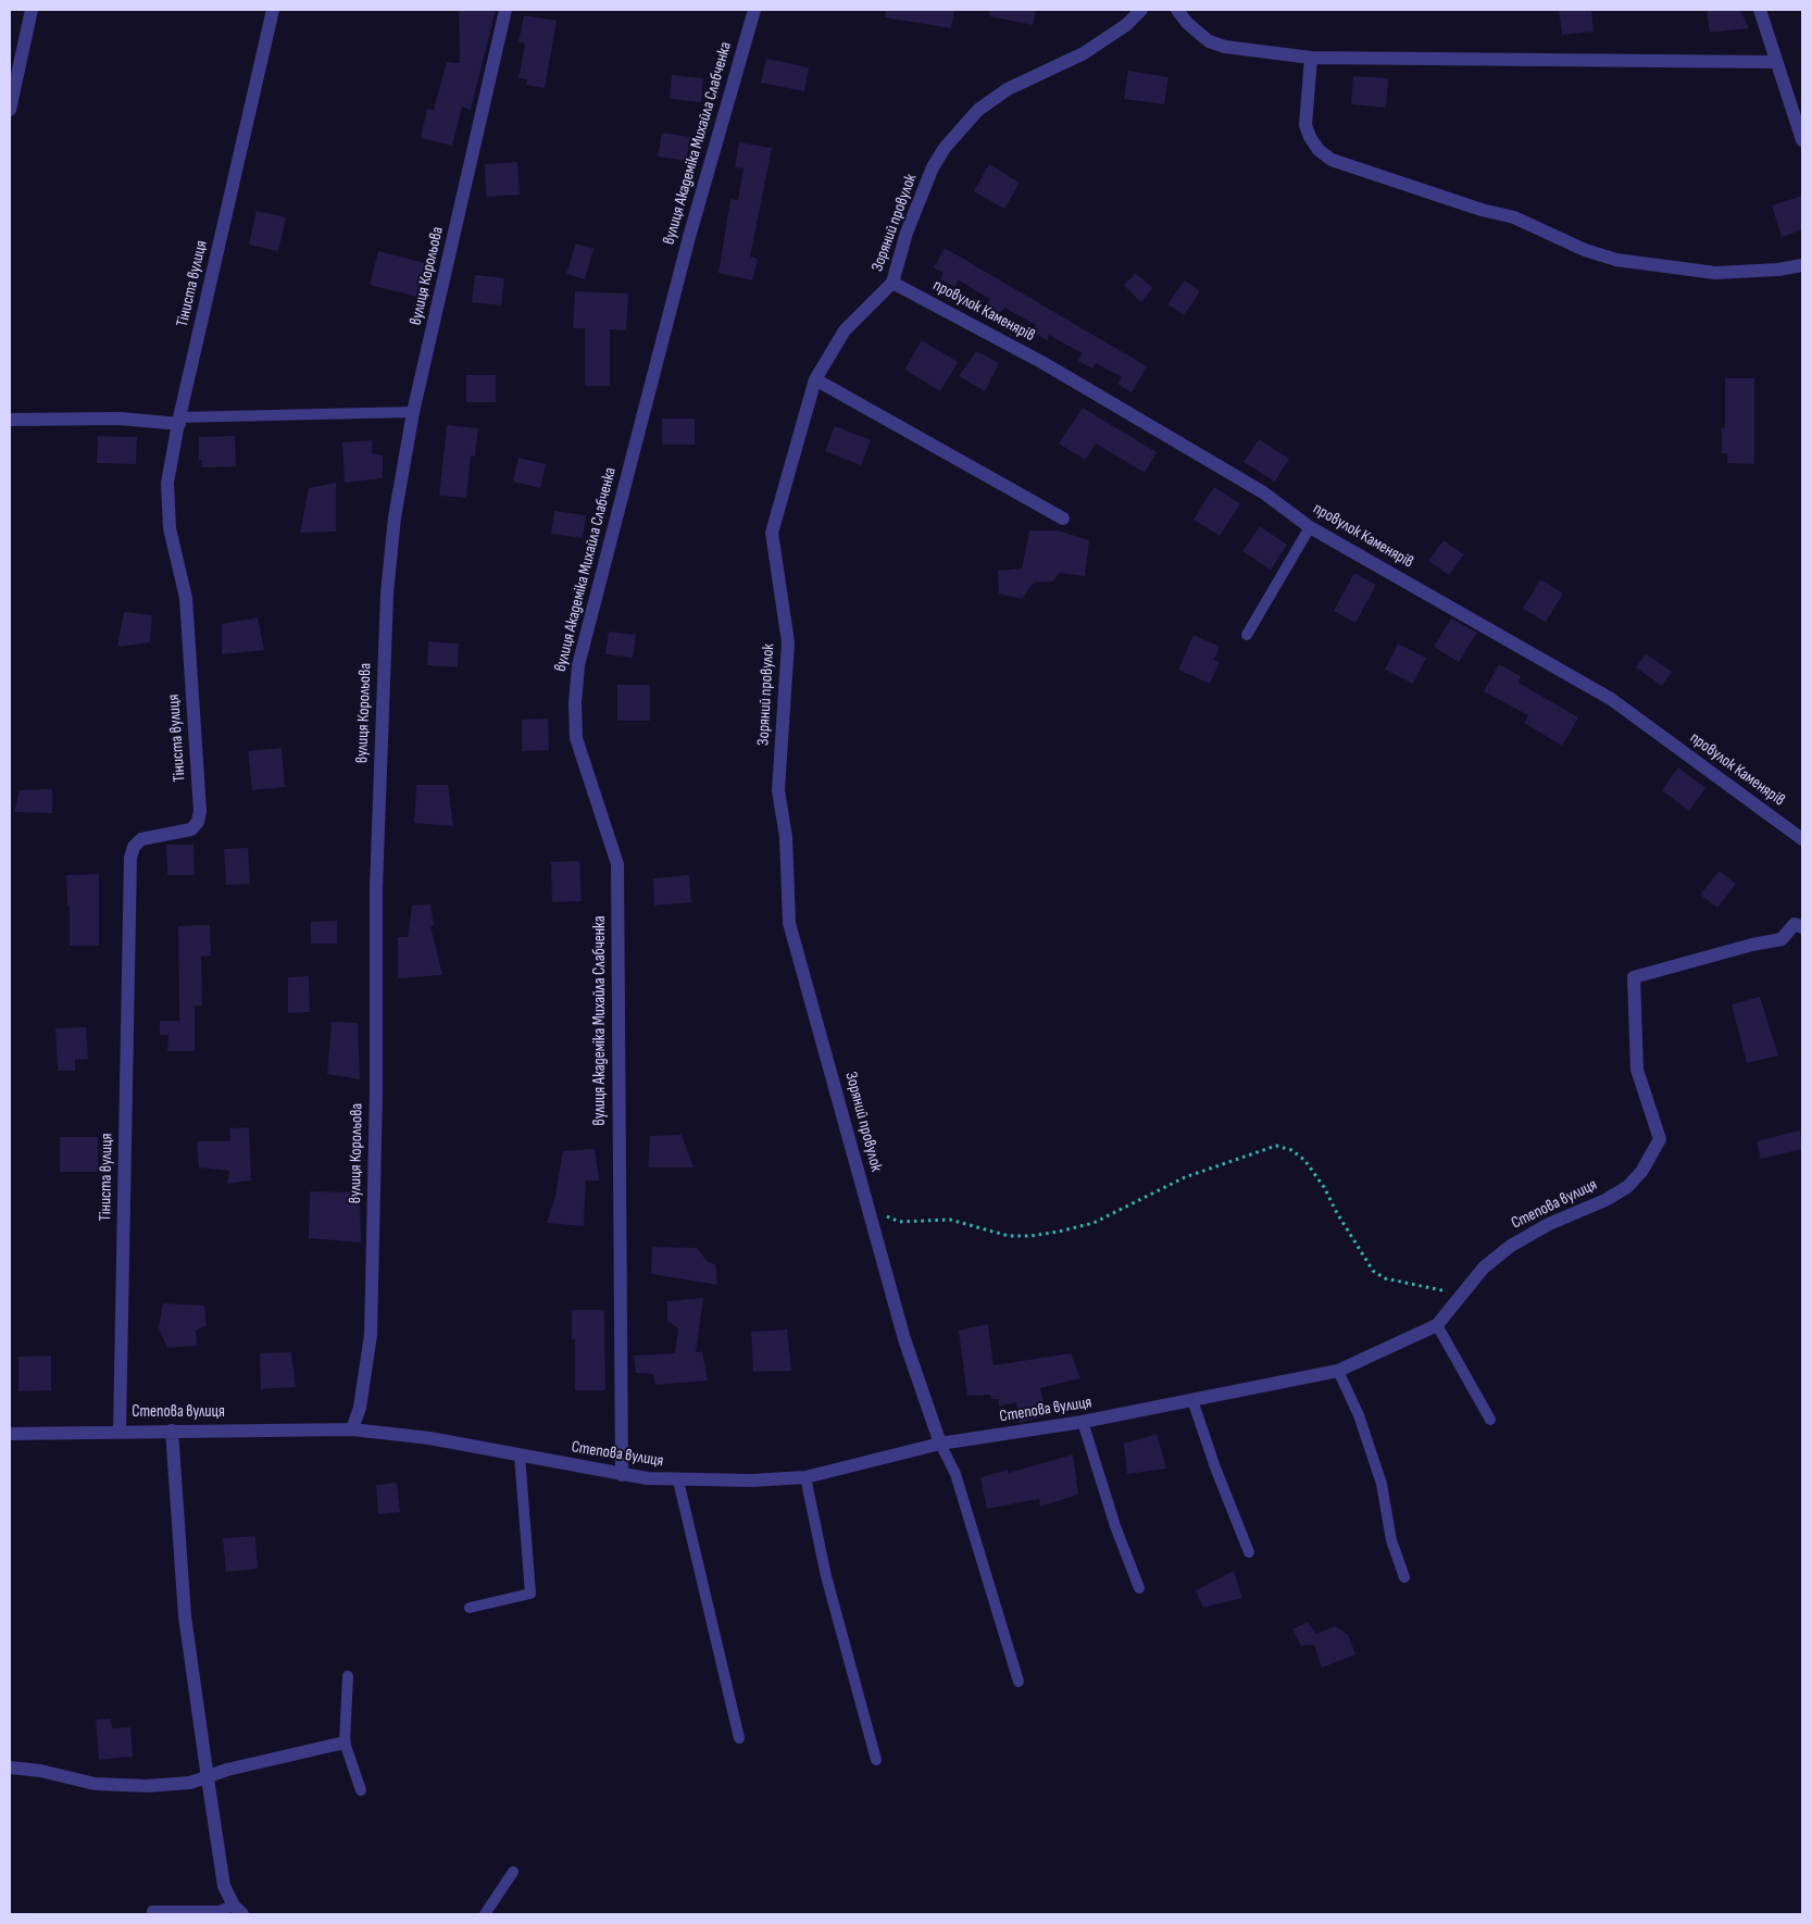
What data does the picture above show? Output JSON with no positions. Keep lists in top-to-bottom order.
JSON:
{
  "streets": {
    "street": [
      "вулиця Академіка Михайла Слабченка",
      "Зоряний провулок",
      "вулиця Корольова",
      "Тіниста вулиця",
      "провулок Каменярів",
      "Степова вулиця"
    ]
  },
  "crossings": [
    ["вулиця Академіка Михайла Слабченка", "Степова вулиця"],
    ["Зоряний провулок", "провулок Каменярів"],
    ["Зоряний провулок", "Степова вулиця"],
    ["вулиця Корольова", "Степова вулиця"],
    ["Тіниста вулиця", "Степова вулиця"]
  ]
}
